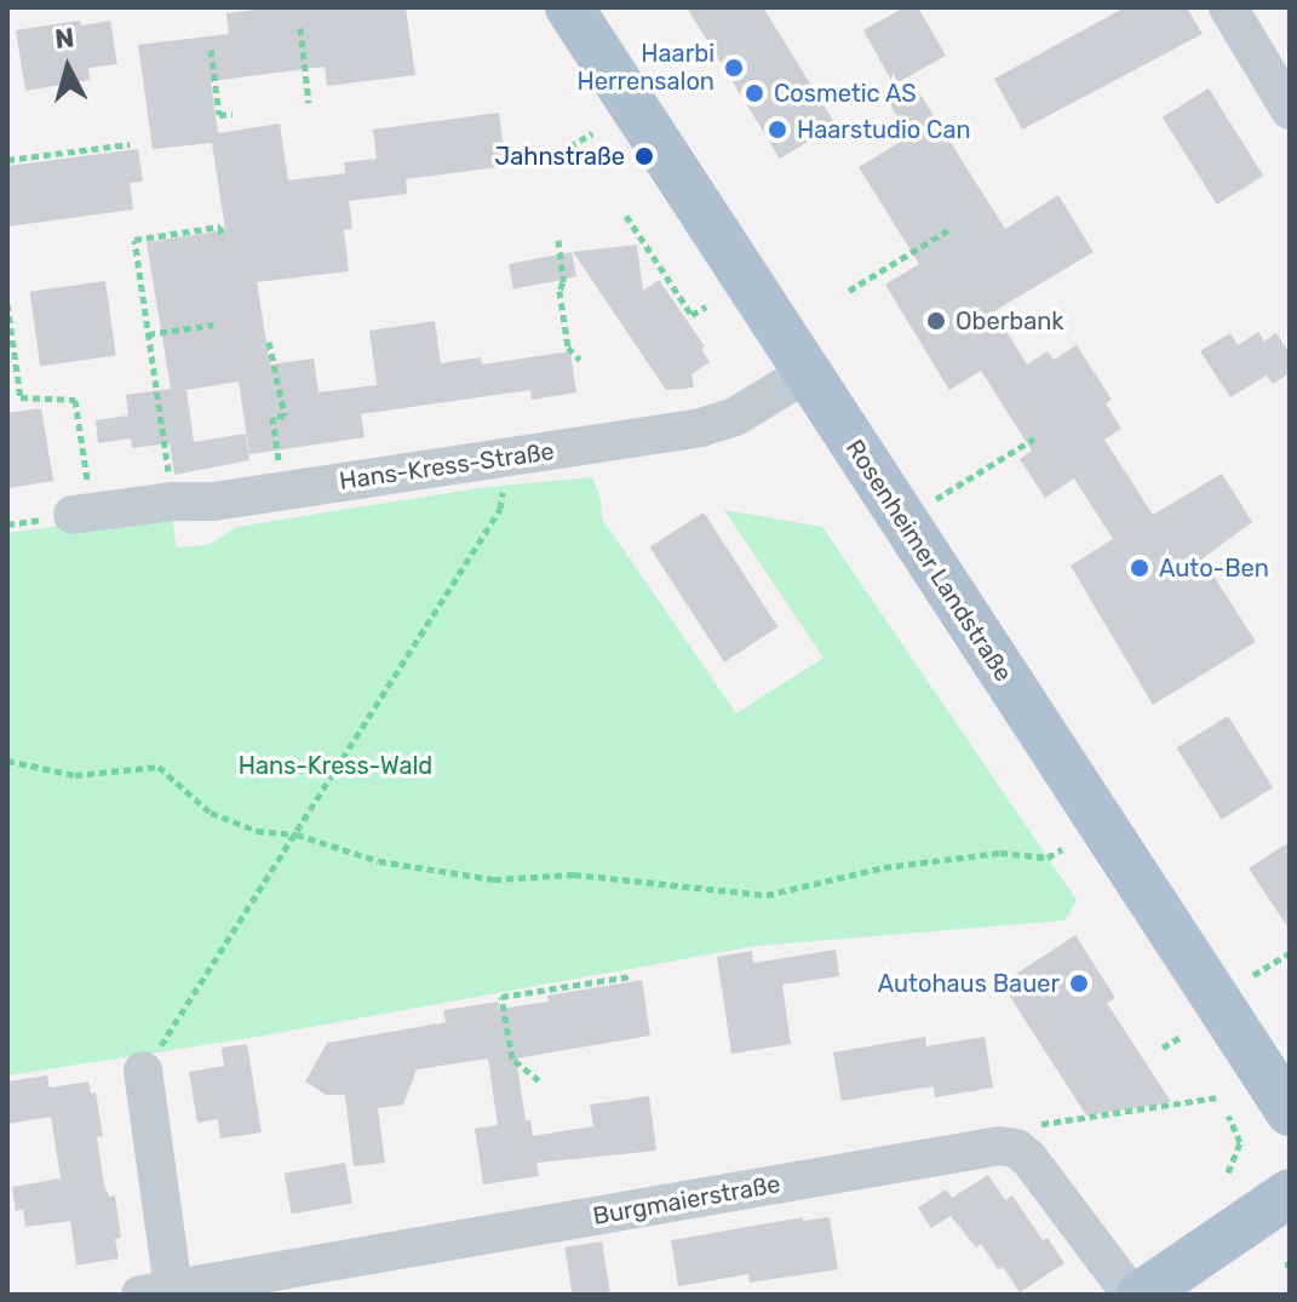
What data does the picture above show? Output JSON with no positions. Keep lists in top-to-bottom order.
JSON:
{
  "streets": {
    "main road": ["Rosenheimer Landstraße"],
    "street": ["Hans-Kress-Straße", "Burgmaierstraße"]
  },
  "crossings": [
    ["Hans-Kress-Straße", "Rosenheimer Landstraße"]
  ],
  "parks": ["Hans-Kress-Wald"],
  "places": [
    "Haarbi Herrensalon",
    "Cosmetic AS",
    "Haarstudio Can",
    "Jahnstraße",
    "Oberbank",
    "Auto-Ben",
    "Autohaus Bauer"
  ],
  "north": "top"
}
